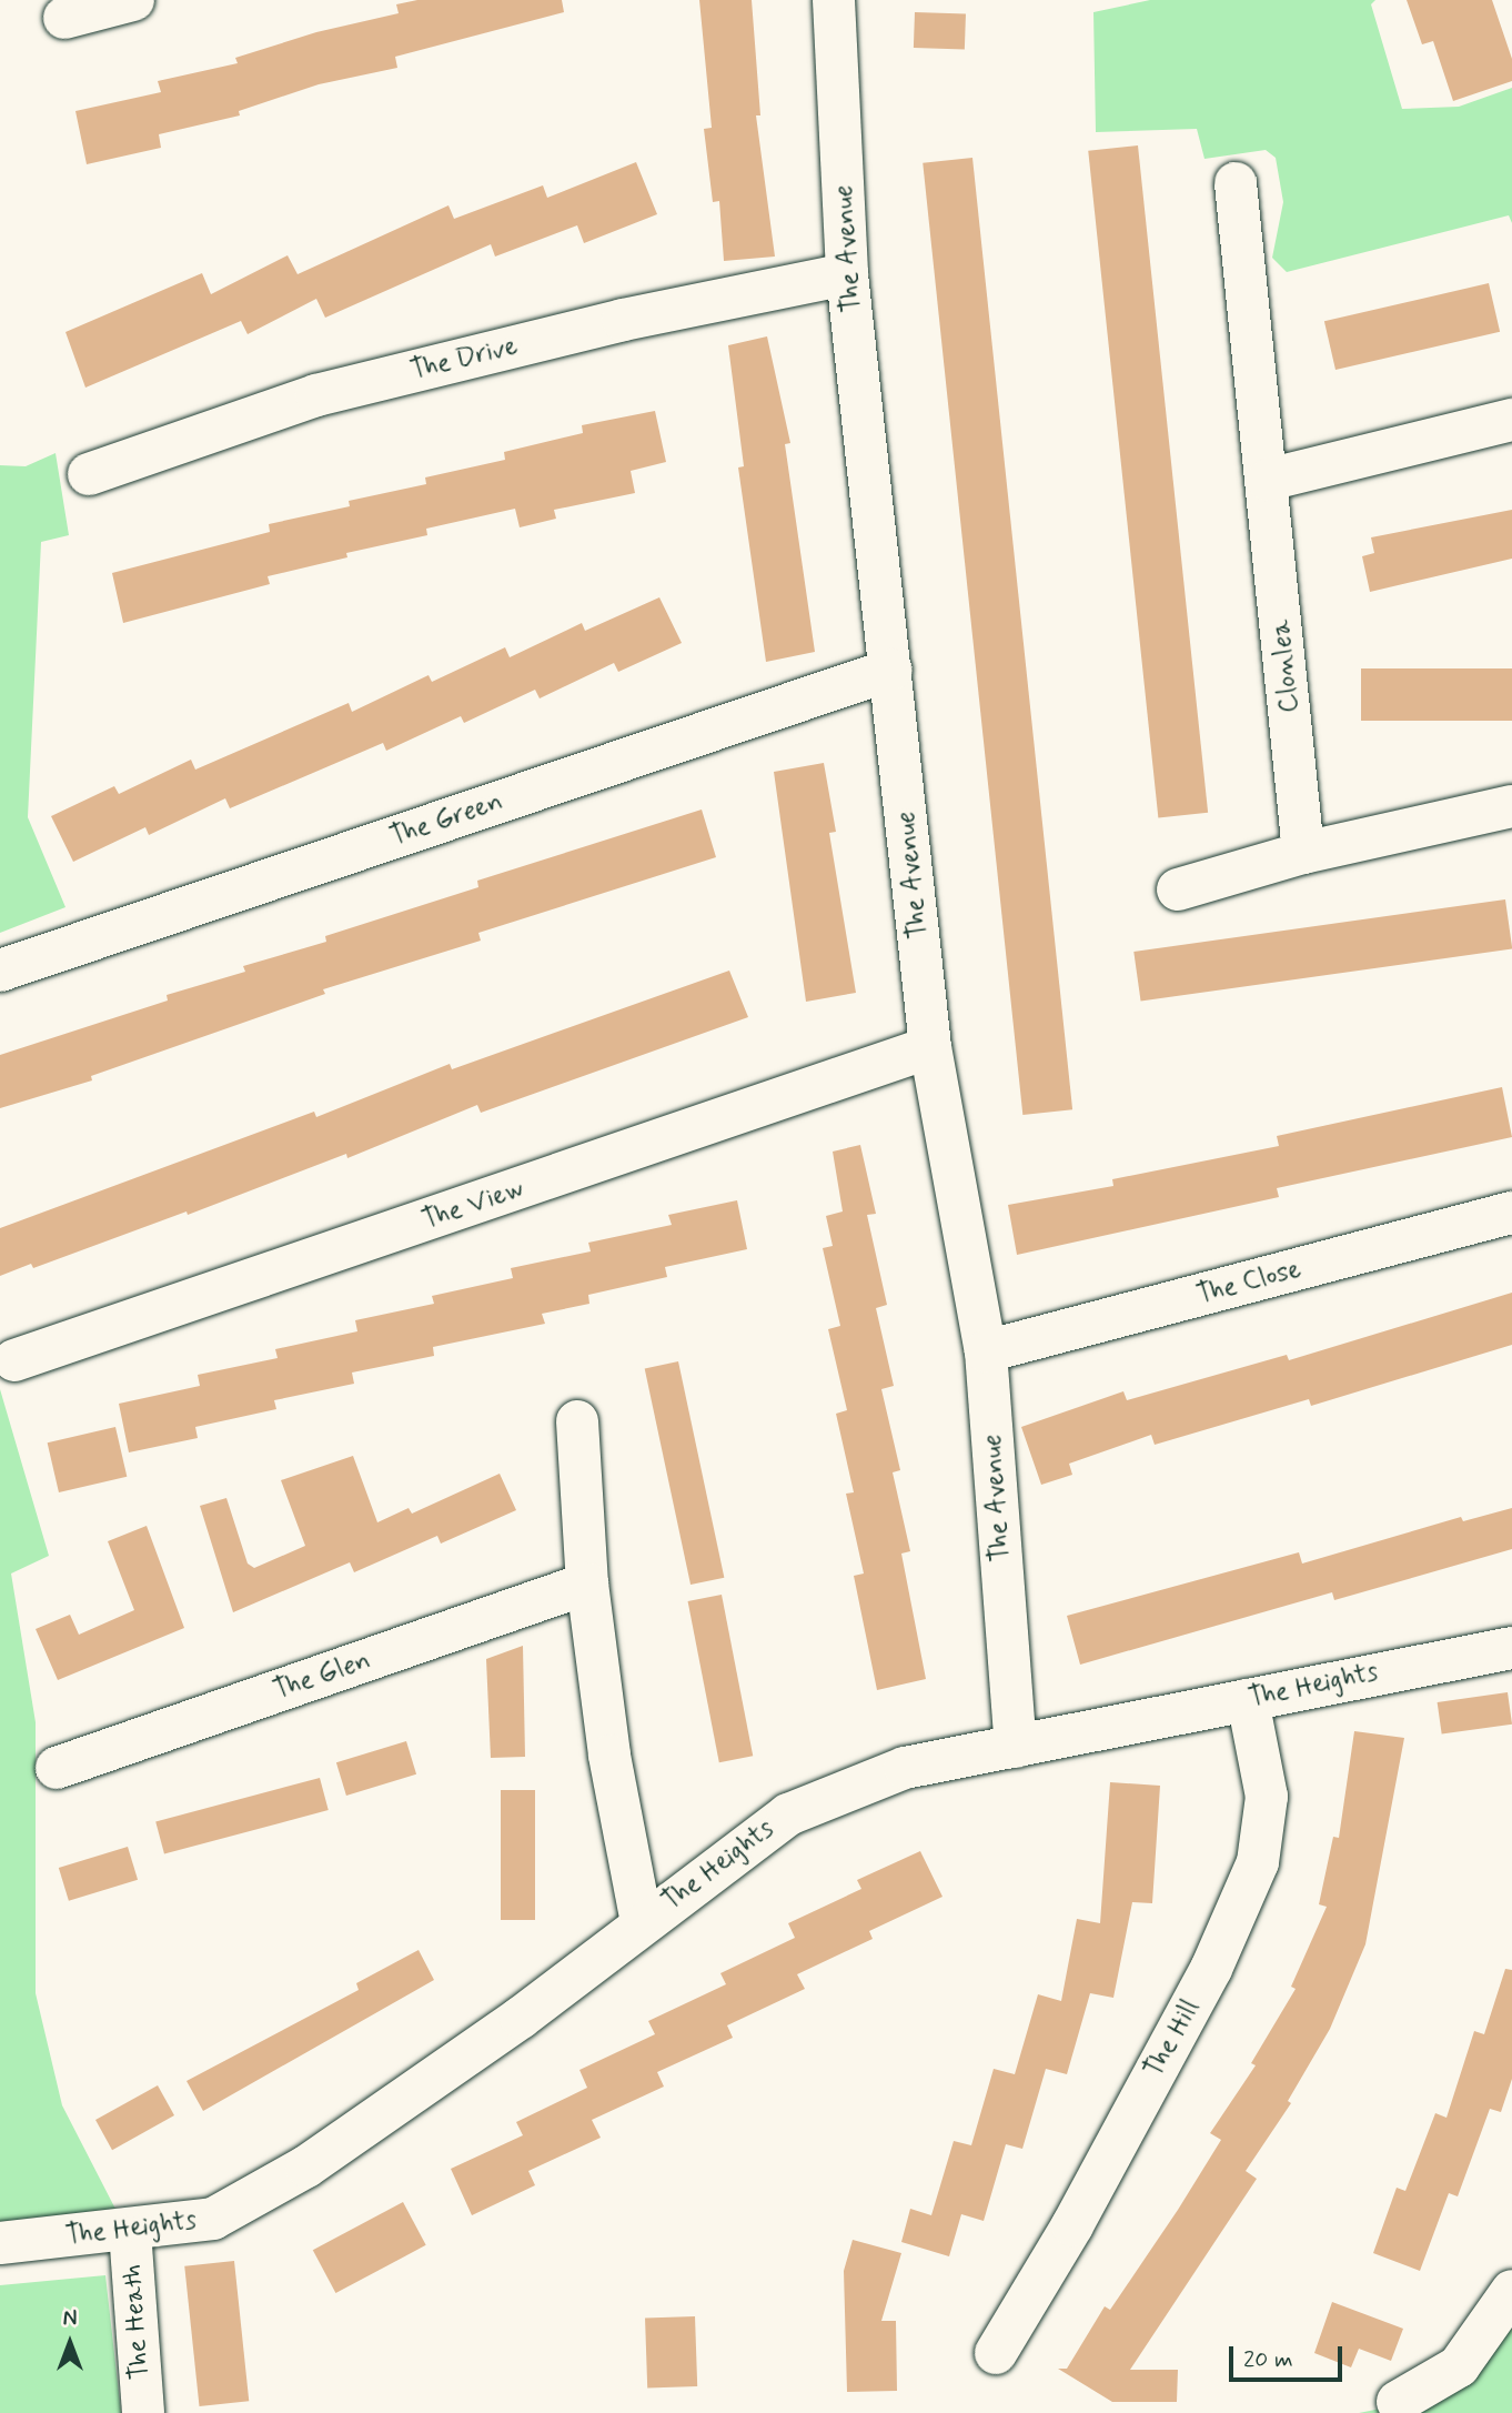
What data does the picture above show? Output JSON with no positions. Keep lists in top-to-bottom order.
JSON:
{
  "streets": {
    "street": [
      "The Avenue",
      "The Drive",
      "Clonlea",
      "The Green",
      "The View",
      "The Close",
      "The Glen",
      "The Heights",
      "The Hill",
      "The Heath"
    ]
  },
  "crossings": [
    ["The Avenue", "The Drive"],
    ["The Avenue", "The Green"],
    ["The Avenue", "The View"],
    ["The Avenue", "The Close"],
    ["The Avenue", "The Heights"],
    ["The Heights", "The Hill"],
    ["The Heights", "The Heath"]
  ],
  "scale_bar": "20 m",
  "north": "top"
}
